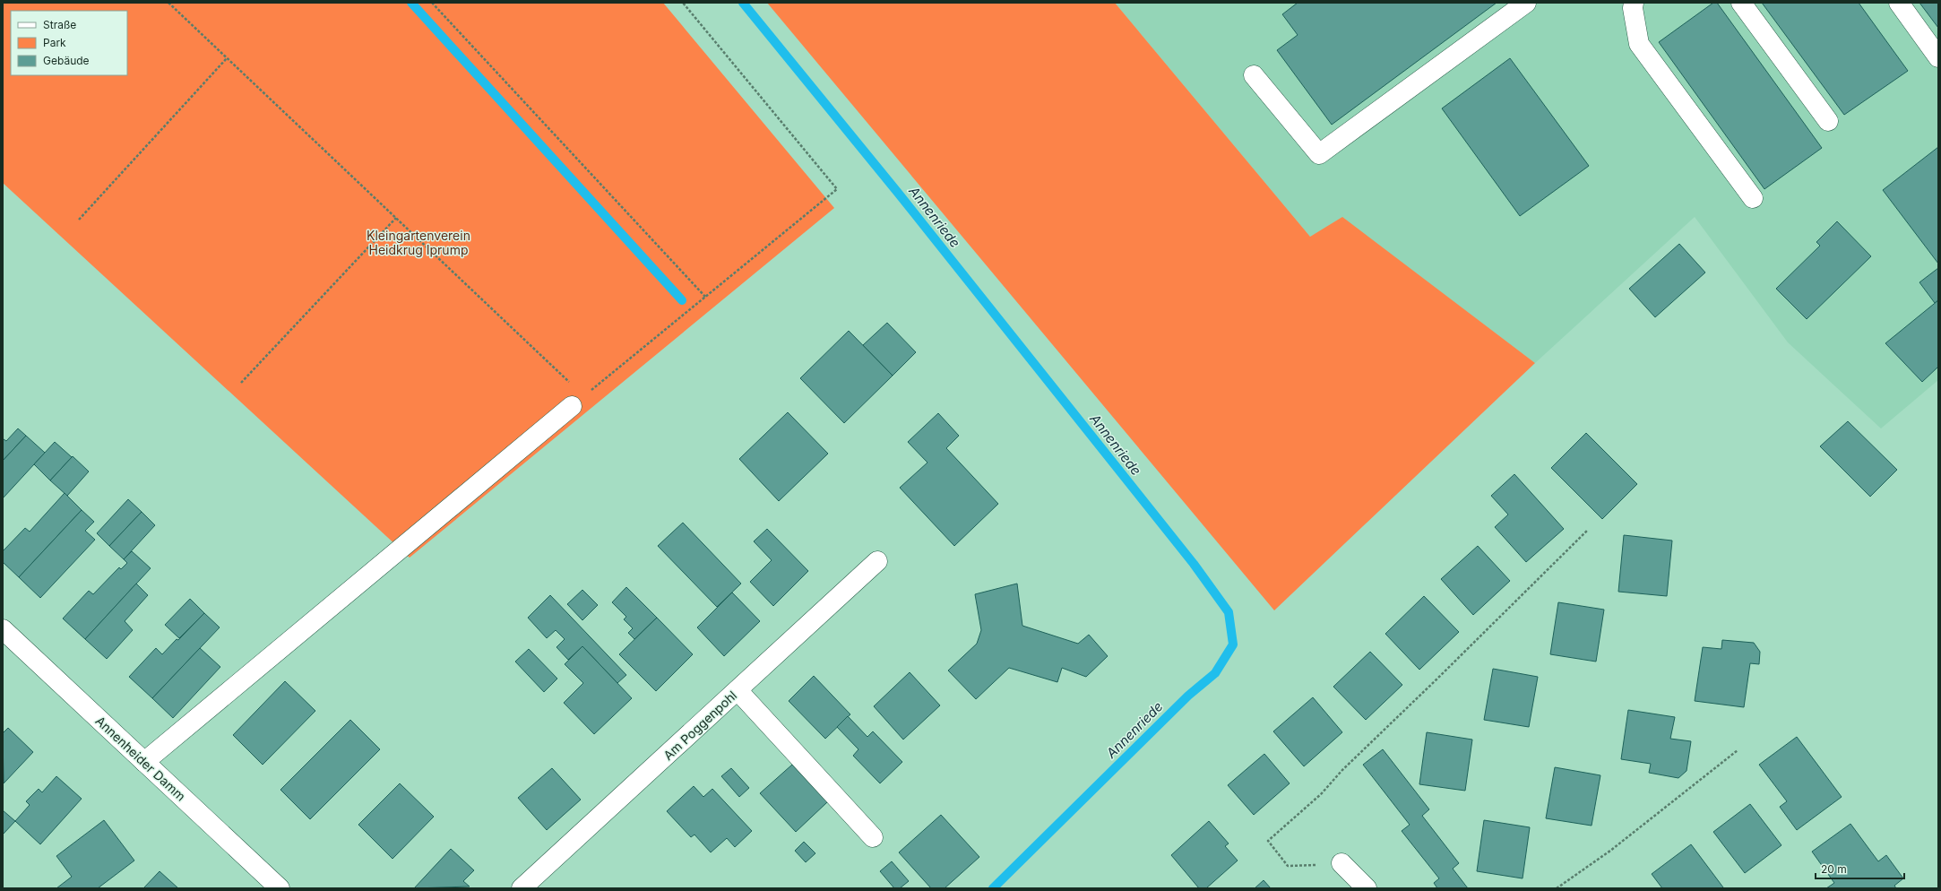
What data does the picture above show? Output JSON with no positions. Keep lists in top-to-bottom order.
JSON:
{
  "streets": {
    "street": ["Am Poggenpohl", "Annenheider Damm"]
  },
  "water": ["Annenriede"],
  "parks": ["Kleingartenverein Heidkrug Iprump"],
  "legend": ["Straße", "Park", "Gebäude"],
  "scale_bar": "20 m"
}
